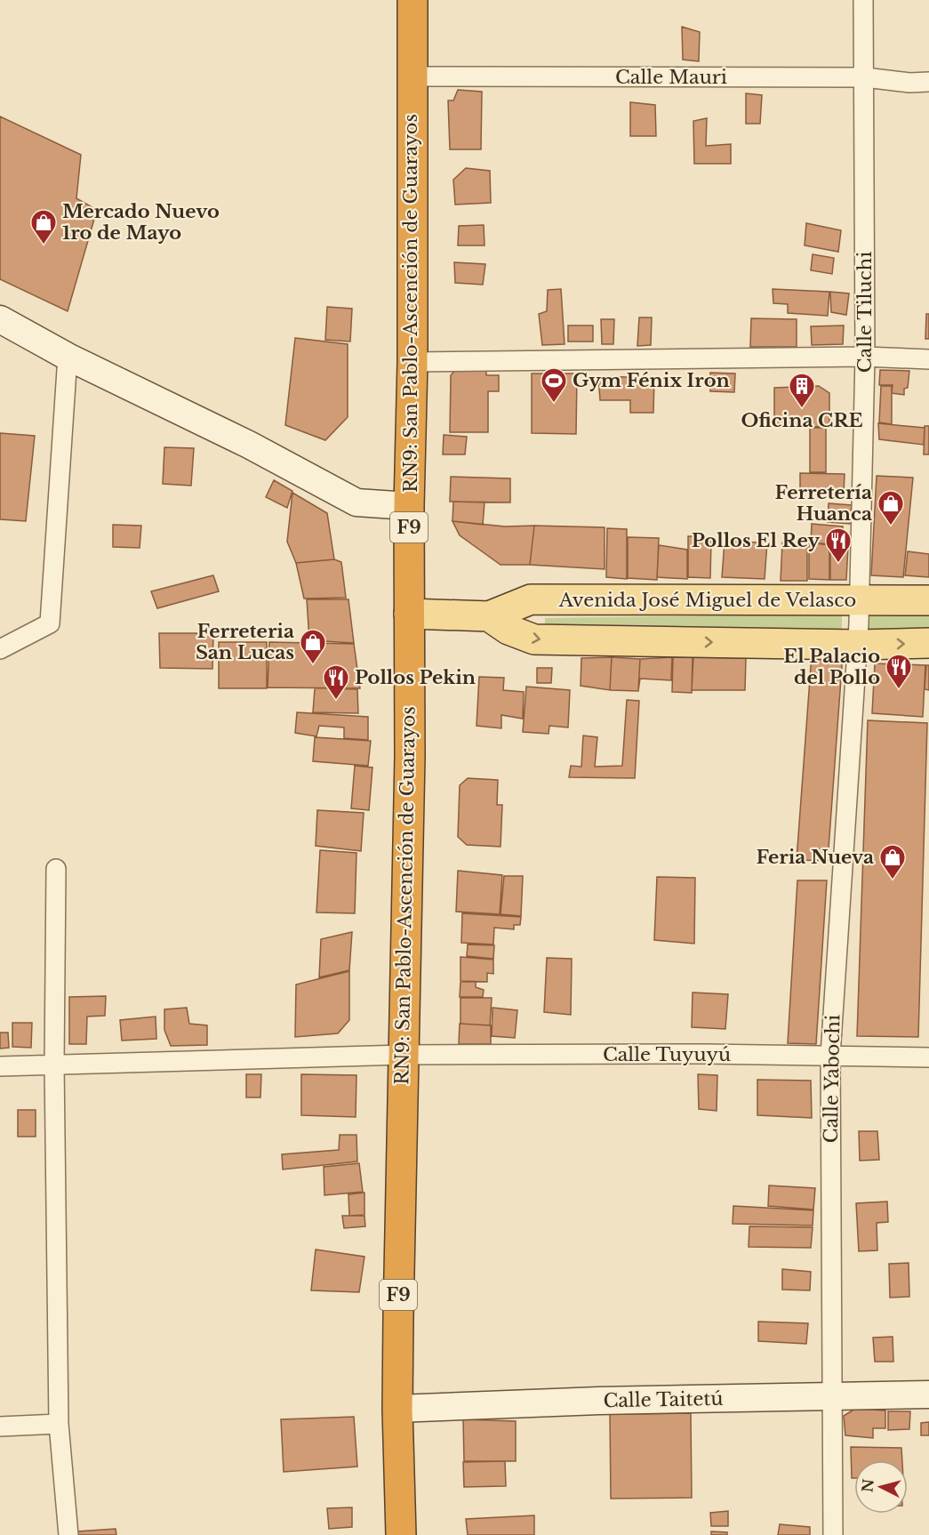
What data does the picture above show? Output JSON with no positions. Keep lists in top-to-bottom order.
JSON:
{
  "streets": {
    "highway": ["RN9: San Pablo-Ascención de Guarayos", "F9"],
    "main road": ["Avenida José Miguel de Velasco"],
    "street": [
      "Calle Mauri",
      "Calle Tiluchi",
      "Calle Tuyuyú",
      "Calle Yabochi",
      "Calle Taitetú"
    ]
  },
  "crossings": [
    ["Calle Mauri", "RN9: San Pablo-Ascención de Guarayos"],
    ["Calle Mauri", "Calle Tiluchi"],
    ["RN9: San Pablo-Ascención de Guarayos", "Avenida José Miguel de Velasco"],
    ["RN9: San Pablo-Ascención de Guarayos", "Calle Tuyuyú"],
    ["RN9: San Pablo-Ascención de Guarayos", "Calle Taitetú"],
    ["Calle Tiluchi", "Avenida José Miguel de Velasco"],
    ["Calle Tiluchi", "Calle Yabochi"],
    ["Avenida José Miguel de Velasco", "Calle Yabochi"],
    ["Calle Tuyuyú", "Calle Yabochi"],
    ["Calle Yabochi", "Calle Taitetú"]
  ],
  "places": {
    "shop": [
      "Mercado Nuevo 1ro de Mayo",
      "Ferretería Huanca",
      "Ferreteria San Lucas",
      "Feria Nueva"
    ],
    "sports": ["Gym Fénix Iron"],
    "building": ["Oficina CRE"],
    "restaurant": ["Pollos El Rey", "El Palacio del Pollo", "Pollos Pekin"]
  },
  "north": "left"
}
